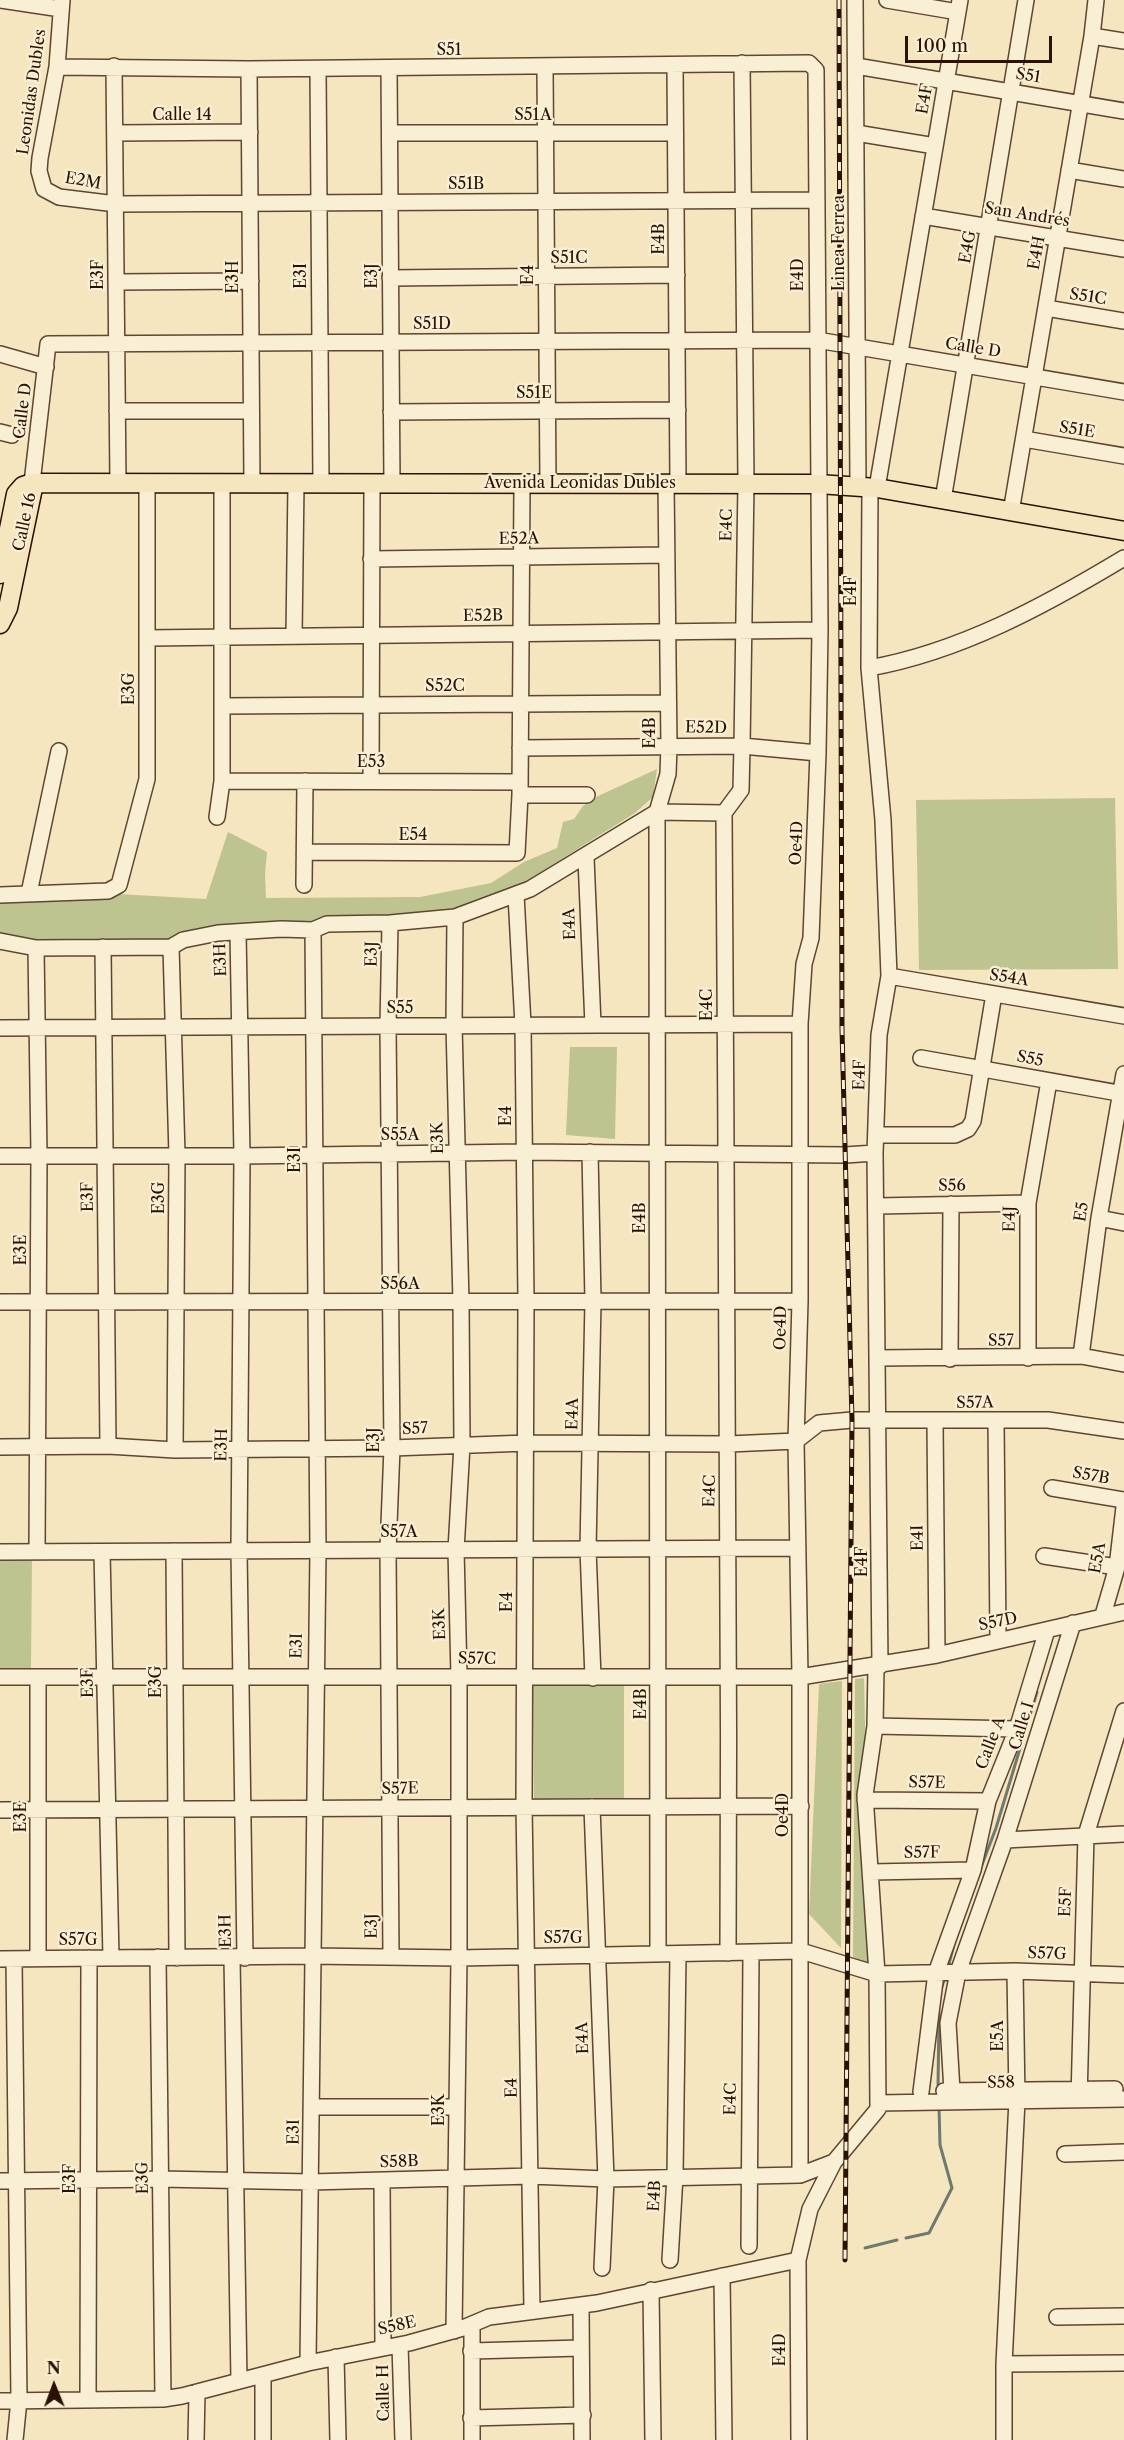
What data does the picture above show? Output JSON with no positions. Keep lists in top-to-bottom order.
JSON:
{
  "streets": {
    "main road": ["Avenida Leonidas Dubles", "Calle 16"],
    "street": [
      "S51",
      "Leonidas Dubles",
      "E4F",
      "Calle 14",
      "S51A",
      "E2M",
      "S51B",
      "San Andrés",
      "E4B",
      "Linea Ferrea",
      "E4G",
      "E4H",
      "S51C",
      "E3F",
      "E4",
      "E4D",
      "E3I",
      "E3J",
      "E3H",
      "S51D",
      "Calle D",
      "S51E",
      "E4C",
      "E52A",
      "E52B",
      "S52C",
      "E3G",
      "E52D",
      "E53",
      "E54",
      "Oe4D",
      "E4A",
      "S54A",
      "S55",
      "S55A",
      "E3K",
      "S56",
      "E5",
      "E4J",
      "E3E",
      "S56A",
      "S57",
      "S57A",
      "S57B",
      "E4I",
      "E5A",
      "S57D",
      "S57C",
      "Calle I",
      "Calle A",
      "S57E",
      "S57F",
      "E5F",
      "S57G",
      "S58",
      "S58B",
      "S58E",
      "Calle H"
    ]
  },
  "crossings": [
    ["S51", "Leonidas Dubles"],
    ["S51", "E4F"],
    ["S51", "E4B"],
    ["S51", "Linea Ferrea"],
    ["S51", "E4G"],
    ["S51", "E4H"],
    ["S51", "E3F"],
    ["S51", "E4"],
    ["S51", "E4D"],
    ["S51", "E3I"],
    ["S51", "E3J"],
    ["S51", "E3H"],
    ["S51", "E4C"],
    ["Leonidas Dubles", "E2M"],
    ["E4F", "San Andrés"],
    ["E4F", "Linea Ferrea"],
    ["E4F", "Calle D"],
    ["E4F", "Avenida Leonidas Dubles"],
    ["E4F", "S54A"],
    ["E4F", "S55A"],
    ["E4F", "S56"],
    ["E4F", "S57"],
    ["E4F", "S57A"],
    ["E4F", "S57D"],
    ["E4F", "S57C"],
    ["E4F", "S57E"],
    ["E4F", "S57F"],
    ["E4F", "S57G"],
    ["E4F", "S58"],
    ["Calle 14", "E3F"],
    ["Calle 14", "E3H"],
    ["S51A", "E4B"],
    ["S51A", "E4"],
    ["S51A", "E3J"],
    ["E2M", "S51B"],
    ["E2M", "E3F"],
    ["S51B", "E4B"],
    ["S51B", "E3F"],
    ["S51B", "E4"],
    ["S51B", "E4D"],
    ["S51B", "E3I"],
    ["S51B", "E3J"],
    ["S51B", "E3H"],
    ["S51B", "E4C"],
    ["San Andrés", "E4G"],
    ["San Andrés", "E4H"],
    ["E4B", "S51C"],
    ["E4B", "S51D"],
    ["E4B", "S51E"],
    ["E4B", "Avenida Leonidas Dubles"],
    ["E4B", "E52A"],
    ["E4B", "E52B"],
    ["E4B", "S52C"],
    ["E4B", "E52D"],
    ["E4B", "S55"],
    ["E4B", "S55A"],
    ["E4B", "S56A"],
    ["E4B", "S57"],
    ["E4B", "S57A"],
    ["E4B", "S57C"],
    ["E4B", "S57E"],
    ["E4B", "S57G"],
    ["E4B", "S58B"],
    ["Linea Ferrea", "Calle D"],
    ["Linea Ferrea", "Avenida Leonidas Dubles"],
    ["E4G", "Calle D"],
    ["E4G", "Avenida Leonidas Dubles"],
    ["E4H", "S51C"],
    ["E4H", "Calle D"],
    ["E4H", "S51E"],
    ["E4H", "Avenida Leonidas Dubles"],
    ["S51C", "E4"],
    ["S51C", "E3J"],
    ["E3F", "S51D"],
    ["E3F", "Avenida Leonidas Dubles"],
    ["E3F", "S55"],
    ["E3F", "S55A"],
    ["E3F", "S56A"],
    ["E3F", "S57"],
    ["E3F", "S57A"],
    ["E3F", "S57C"],
    ["E3F", "S57E"],
    ["E3F", "S57G"],
    ["E3F", "S58B"],
    ["E3F", "S58E"],
    ["E4", "S51D"],
    ["E4", "S51E"],
    ["E4", "Avenida Leonidas Dubles"],
    ["E4", "S55"],
    ["E4", "S55A"],
    ["E4", "S56A"],
    ["E4", "S57"],
    ["E4", "S57A"],
    ["E4", "S57C"],
    ["E4", "S57E"],
    ["E4", "S57G"],
    ["E4", "S58B"],
    ["E4", "S58E"],
    ["E4D", "S51D"],
    ["E4D", "Calle D"],
    ["E4D", "Avenida Leonidas Dubles"],
    ["E4D", "Oe4D"],
    ["E4D", "S58E"],
    ["E3I", "S51D"],
    ["E3I", "Avenida Leonidas Dubles"],
    ["E3I", "S55"],
    ["E3I", "S55A"],
    ["E3I", "S56A"],
    ["E3I", "S57"],
    ["E3I", "S57A"],
    ["E3I", "S57C"],
    ["E3I", "S57E"],
    ["E3I", "S57G"],
    ["E3I", "S58B"],
    ["E3I", "S58E"],
    ["E3J", "S51D"],
    ["E3J", "S51E"],
    ["E3J", "Avenida Leonidas Dubles"],
    ["E3J", "S55"],
    ["E3J", "S55A"],
    ["E3J", "S56A"],
    ["E3J", "S57"],
    ["E3J", "S57A"],
    ["E3J", "S57C"],
    ["E3J", "S57E"],
    ["E3J", "S57G"],
    ["E3H", "S51D"],
    ["E3H", "Avenida Leonidas Dubles"],
    ["E3H", "S55"],
    ["E3H", "S55A"],
    ["E3H", "S56A"],
    ["E3H", "S57"],
    ["E3H", "S57A"],
    ["E3H", "S57C"],
    ["E3H", "S57E"],
    ["E3H", "S57G"],
    ["E3H", "S58B"],
    ["E3H", "S58E"],
    ["S51D", "Calle D"],
    ["S51D", "E4C"],
    ["Calle D", "Avenida Leonidas Dubles"],
    ["Calle D", "Calle 16"],
    ["Avenida Leonidas Dubles", "Calle 16"],
    ["Avenida Leonidas Dubles", "E4C"],
    ["Avenida Leonidas Dubles", "E3G"],
    ["Avenida Leonidas Dubles", "Oe4D"],
    ["E4C", "E52B"],
    ["E4C", "E52D"],
    ["E4C", "S55"],
    ["E4C", "S55A"],
    ["E4C", "S56A"],
    ["E4C", "S57"],
    ["E4C", "S57A"],
    ["E4C", "S57C"],
    ["E4C", "S57E"],
    ["E4C", "S57G"],
    ["E4C", "S58B"],
    ["E52B", "E3G"],
    ["E52B", "Oe4D"],
    ["E3G", "S55"],
    ["E3G", "S55A"],
    ["E3G", "S56A"],
    ["E3G", "S57"],
    ["E3G", "S57A"],
    ["E3G", "S57C"],
    ["E3G", "S57E"],
    ["E3G", "S57G"],
    ["E3G", "S58B"],
    ["E3G", "S58E"],
    ["E52D", "Oe4D"],
    ["E53", "E54"],
    ["Oe4D", "S55"],
    ["Oe4D", "S55A"],
    ["Oe4D", "S56A"],
    ["Oe4D", "S57"],
    ["Oe4D", "S57A"],
    ["Oe4D", "S57C"],
    ["Oe4D", "S57E"],
    ["Oe4D", "S57G"],
    ["Oe4D", "S58B"],
    ["E4A", "S55"],
    ["E4A", "S55A"],
    ["E4A", "S56A"],
    ["E4A", "S57"],
    ["E4A", "S57A"],
    ["E4A", "S57C"],
    ["E4A", "S57E"],
    ["E4A", "S57G"],
    ["E4A", "S58B"],
    ["S55", "E3K"],
    ["S55", "E5"],
    ["S55", "E4J"],
    ["S55", "E3E"],
    ["S55A", "E3K"],
    ["S55A", "E3E"],
    ["E3K", "S56A"],
    ["E3K", "S57"],
    ["E3K", "S57A"],
    ["E3K", "S57C"],
    ["E3K", "S57E"],
    ["E3K", "S57G"],
    ["E3K", "S58B"],
    ["E3K", "S58E"],
    ["S56", "E4J"],
    ["E5", "S57"],
    ["E4J", "S57"],
    ["E3E", "S56A"],
    ["E3E", "S57"],
    ["E3E", "S57A"],
    ["E3E", "S57C"],
    ["E3E", "S57E"],
    ["E3E", "S57G"],
    ["S57", "S57A"],
    ["S57A", "E4I"],
    ["E4I", "S57D"],
    ["E5A", "S57D"],
    ["E5A", "S57G"],
    ["E5A", "S58"],
    ["S57D", "S57C"],
    ["S57D", "Calle I"],
    ["S57D", "Calle A"],
    ["Calle I", "S57G"],
    ["Calle I", "S58"],
    ["Calle A", "S57E"],
    ["Calle A", "S57F"],
    ["Calle A", "S57G"],
    ["Calle A", "S58"],
    ["E5F", "S57G"],
    ["E5F", "S58"],
    ["S58E", "Calle H"]
  ],
  "scale_bar": "100 m",
  "north": "top"
}
